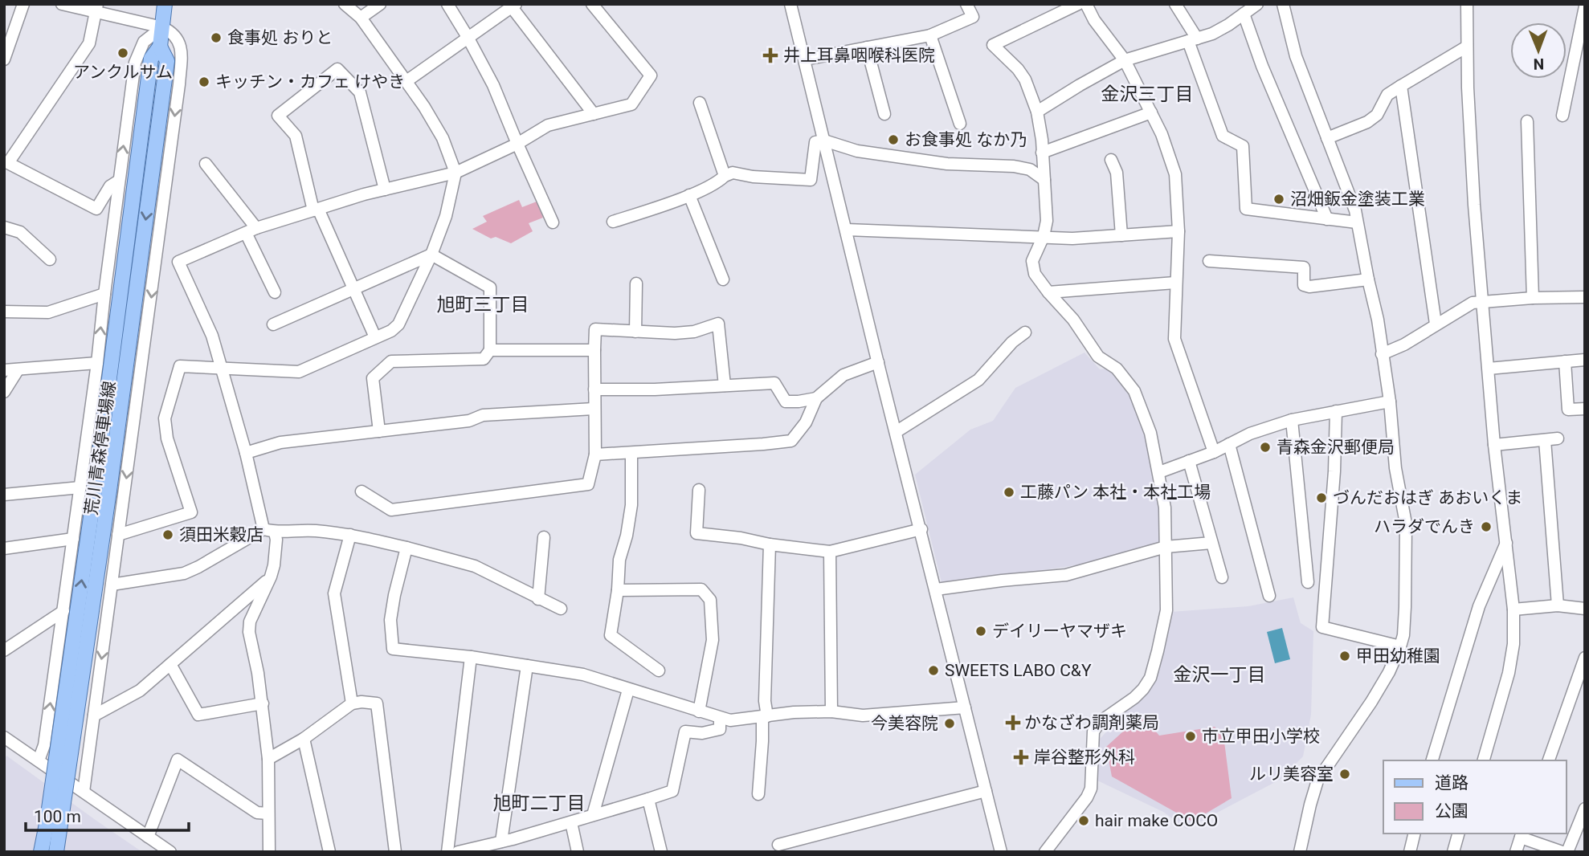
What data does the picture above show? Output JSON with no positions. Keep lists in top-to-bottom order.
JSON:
{
  "streets": {
    "main road": ["荒川青森停車場線"]
  },
  "districts": [
    "金沢三丁目",
    "旭町三丁目",
    "金沢一丁目",
    "旭町二丁目"
  ],
  "places": {
    "other": [
      "食事処 おりと",
      "アンクルサム",
      "キッチン・カフェ けやき",
      "お食事処 なか乃",
      "沼畑鈑金塗装工業",
      "青森金沢郵便局",
      "工藤パン 本社・本社工場",
      "づんだおはぎ あおいくま",
      "ハラダでんき",
      "須田米穀店",
      "デイリーヤマザキ",
      "甲田幼稚園",
      "SWEETS LABO C&Y",
      "今美容院",
      "市立甲田小学校",
      "ルリ美容室",
      "hair make COCO"
    ],
    "health": ["井上耳鼻咽喉科医院", "かなざわ調剤薬局", "岸谷整形外科"]
  },
  "legend": ["道路", "公園"],
  "scale_bar": "100 m",
  "north": "bottom"
}
